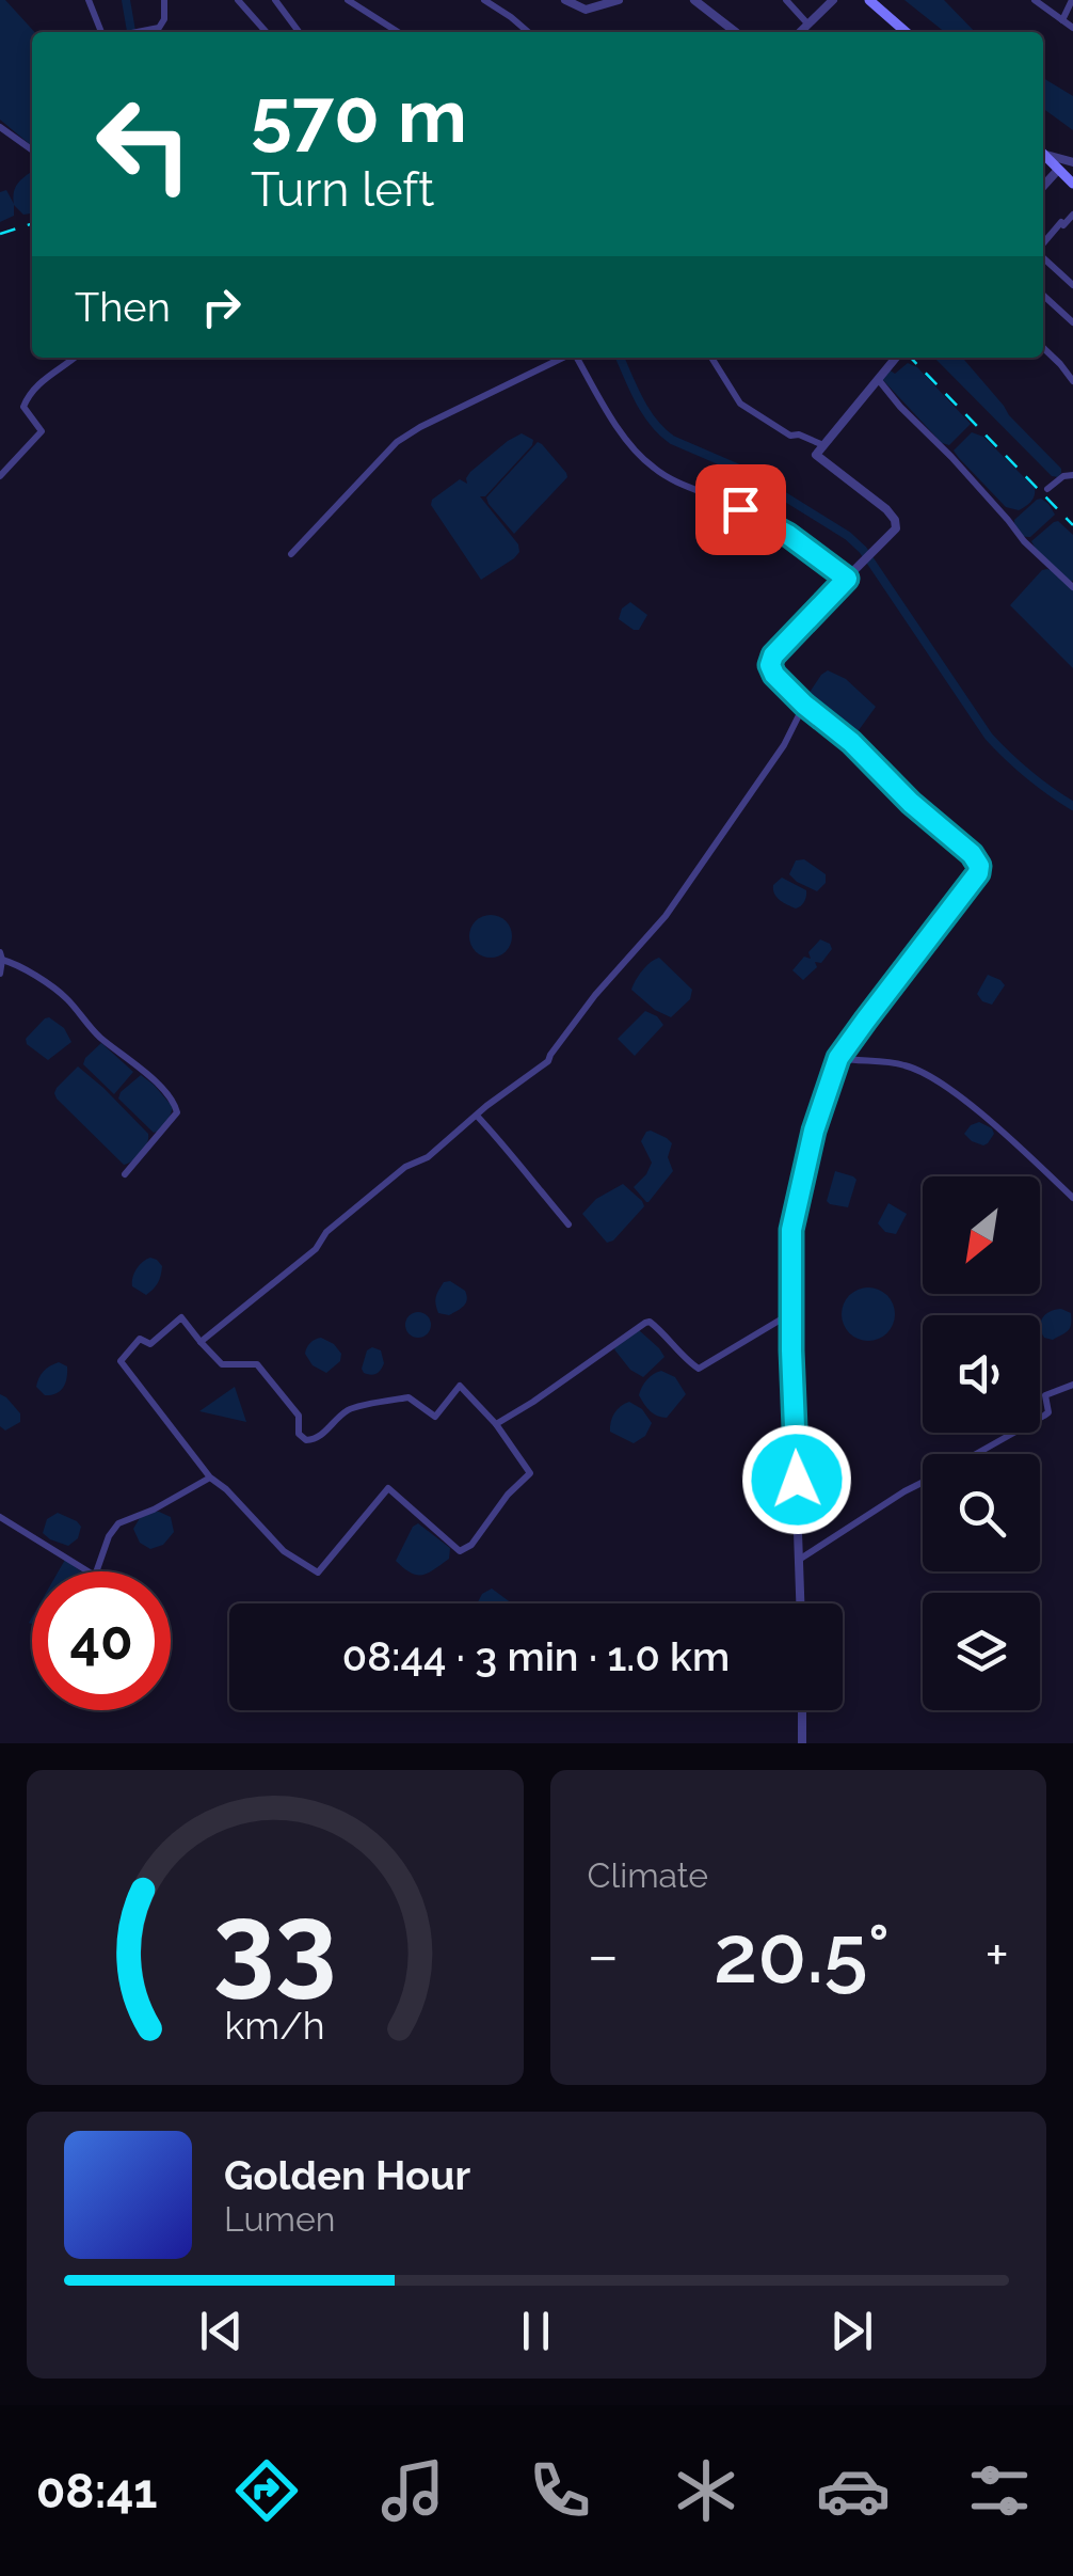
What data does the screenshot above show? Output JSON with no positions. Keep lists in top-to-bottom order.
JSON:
{
  "north": "bottom left",
  "page": {
    "turn": ["570 m", "Turn left"],
    "then": "Then",
    "limit": "40",
    "trip": "08:44 · 3 min · 1.0 km",
    "tile": "Climate",
    "heat": ["−", "20.5°", "+"],
    "song": ["Golden Hour", "Lumen"],
    "tabs": "08:41",
    "gauge": ["33", "km/h"]
  }
}
